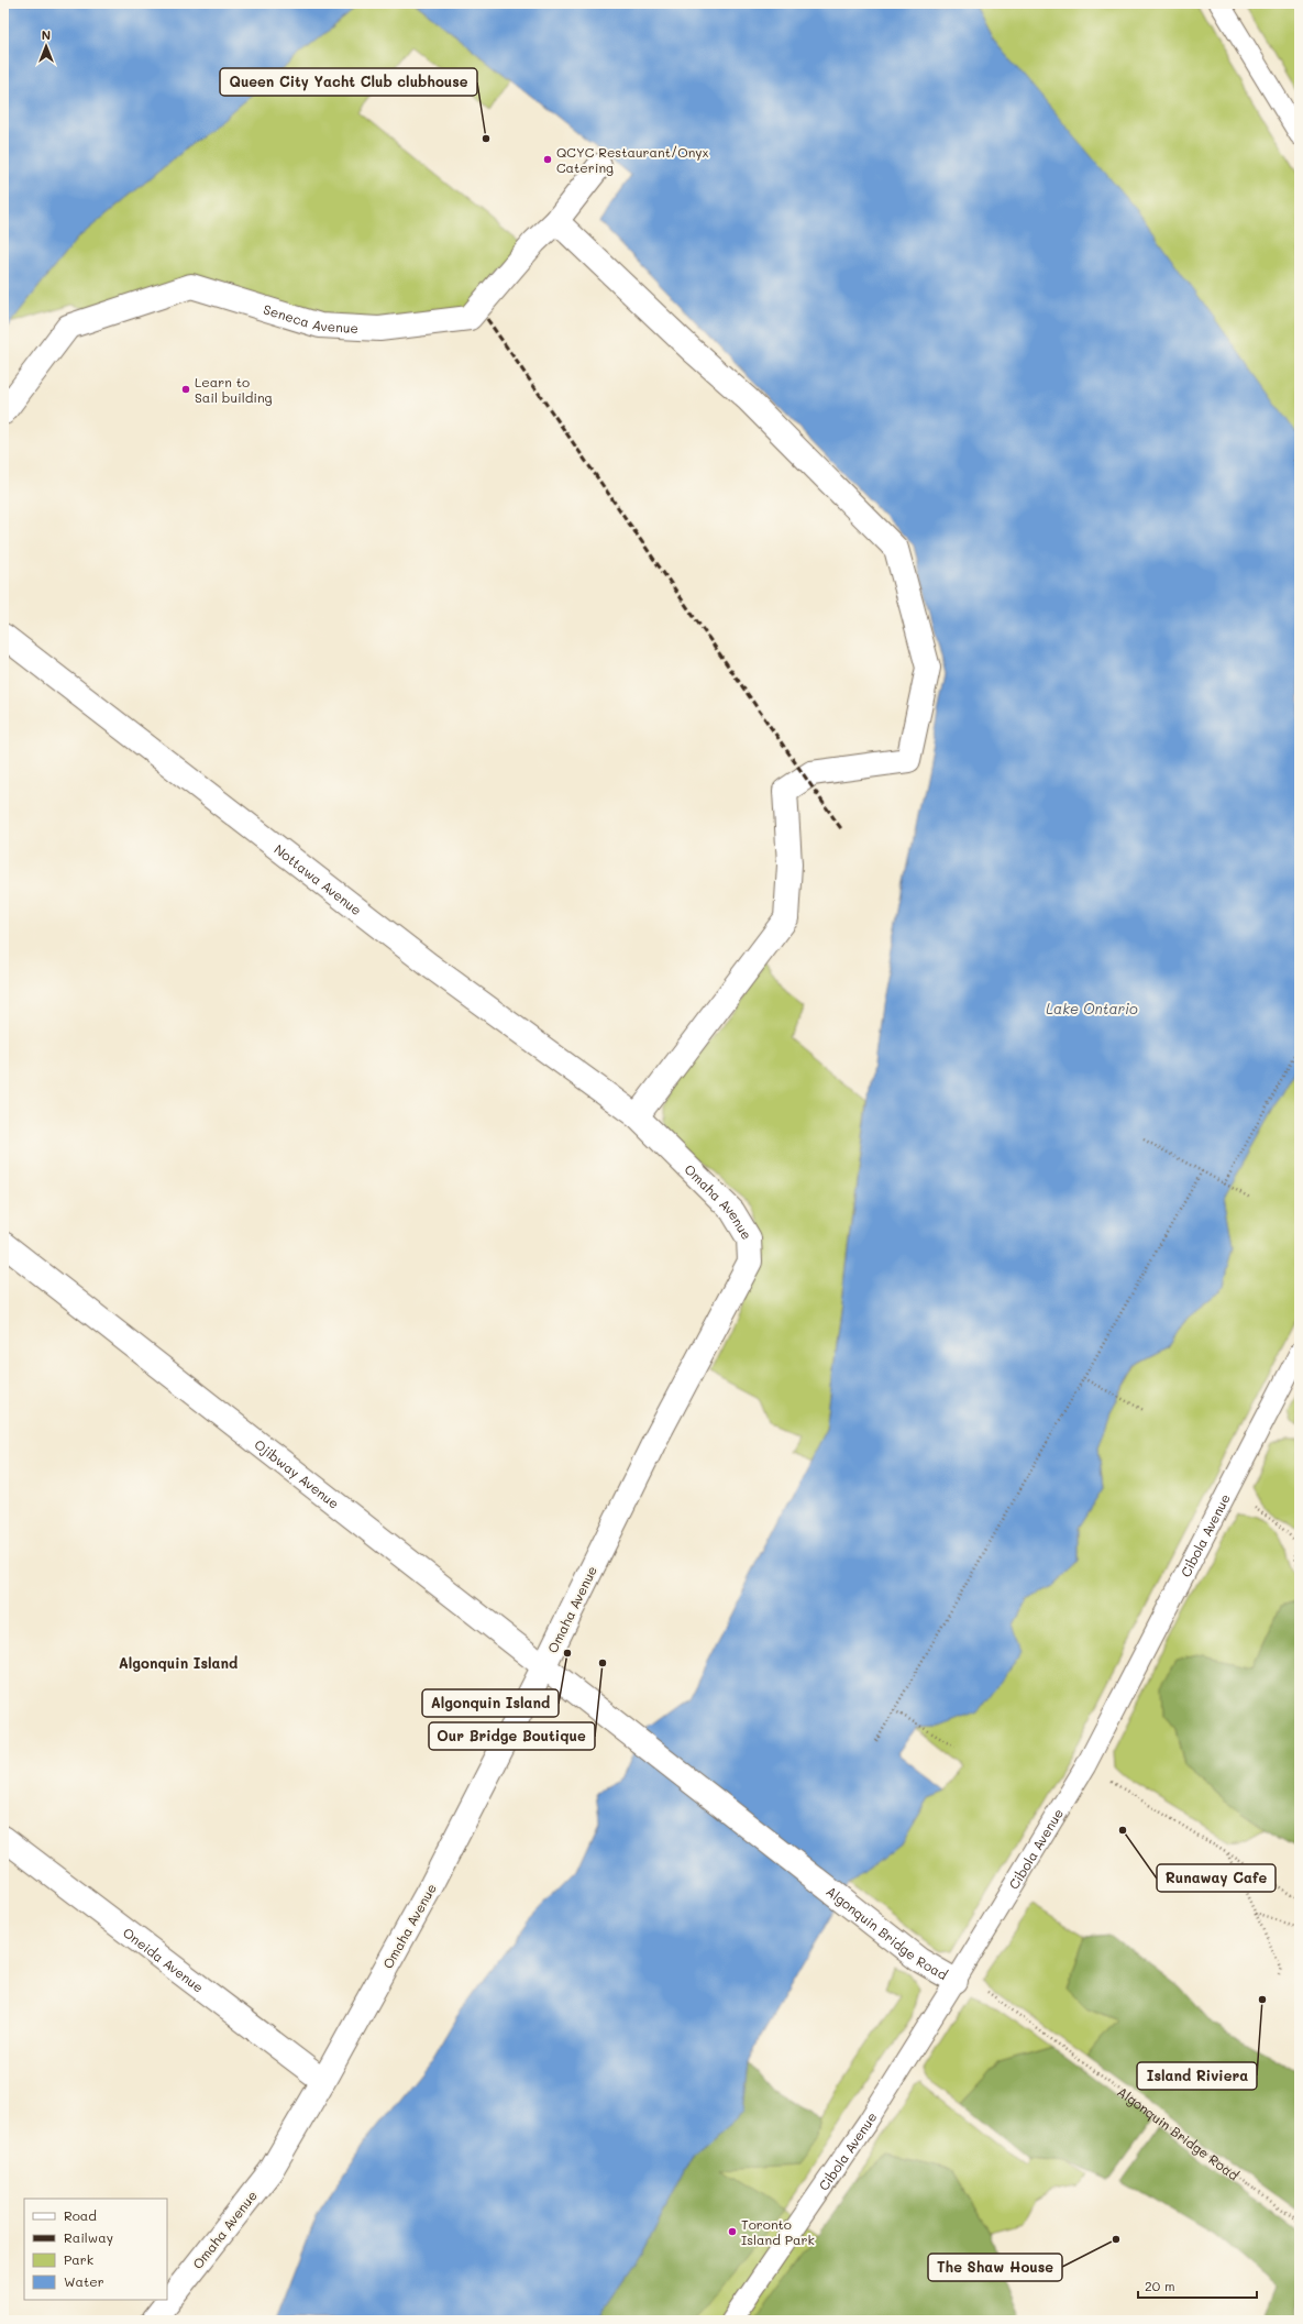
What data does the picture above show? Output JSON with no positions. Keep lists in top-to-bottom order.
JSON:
{
  "streets": {
    "street": [
      "Seneca Avenue",
      "Nottawa Avenue",
      "Omaha Avenue",
      "Ojibway Avenue",
      "Algonquin Bridge Road",
      "Oneida Avenue"
    ],
    "lane": ["Cibola Avenue"]
  },
  "crossings": [
    ["Nottawa Avenue", "Omaha Avenue"],
    ["Omaha Avenue", "Ojibway Avenue"],
    ["Omaha Avenue", "Oneida Avenue"],
    ["Ojibway Avenue", "Algonquin Bridge Road"],
    ["Cibola Avenue", "Algonquin Bridge Road"]
  ],
  "districts": ["Algonquin Island"],
  "water": ["Lake Ontario"],
  "places": [
    "Queen City Yacht Club clubhouse",
    "QCYC Restaurant/Onyx Catering",
    "Learn to Sail building",
    "Algonquin Island",
    "Our Bridge Boutique",
    "Runaway Cafe",
    "Island Riviera",
    "Toronto Island Park",
    "The Shaw House"
  ],
  "legend": [
    "Road",
    "Railway",
    "Park",
    "Water"
  ],
  "scale_bar": "20 m",
  "north": "top"
}
